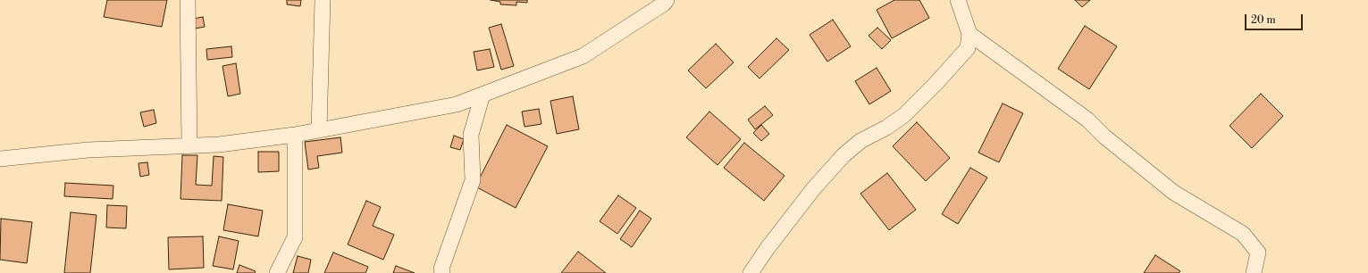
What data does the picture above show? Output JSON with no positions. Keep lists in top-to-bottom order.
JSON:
{
  "scale_bar": "20 m"
}
